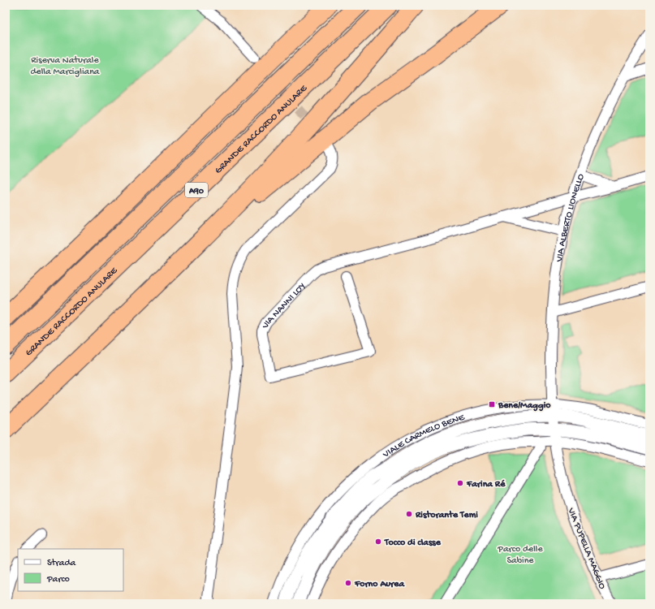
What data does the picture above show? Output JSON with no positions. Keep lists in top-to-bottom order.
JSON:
{
  "streets": {
    "highway": ["GRANDE RACCORDO ANULARE", "A90"],
    "street": [
      "VIA ALBERTO LIONELLO",
      "VIA NANNI LOY",
      "VIALE CARMELO BENE",
      "VIA PUPELLA MAGGIO"
    ]
  },
  "crossings": [
    ["VIA ALBERTO LIONELLO", "VIA NANNI LOY"],
    ["VIA ALBERTO LIONELLO", "VIALE CARMELO BENE"],
    ["VIA ALBERTO LIONELLO", "VIA PUPELLA MAGGIO"],
    ["VIALE CARMELO BENE", "VIA PUPELLA MAGGIO"]
  ],
  "parks": ["Riserva Naturale della Marcigliana", "Parco delle Sabine"],
  "places": {
    "transit": ["Bene/Maggio"],
    "other": [
      "Farina Ré",
      "Ristorante Temi",
      "Tocco di classe",
      "Forno Aurea"
    ]
  },
  "legend": ["Strada", "Parco"]
}
